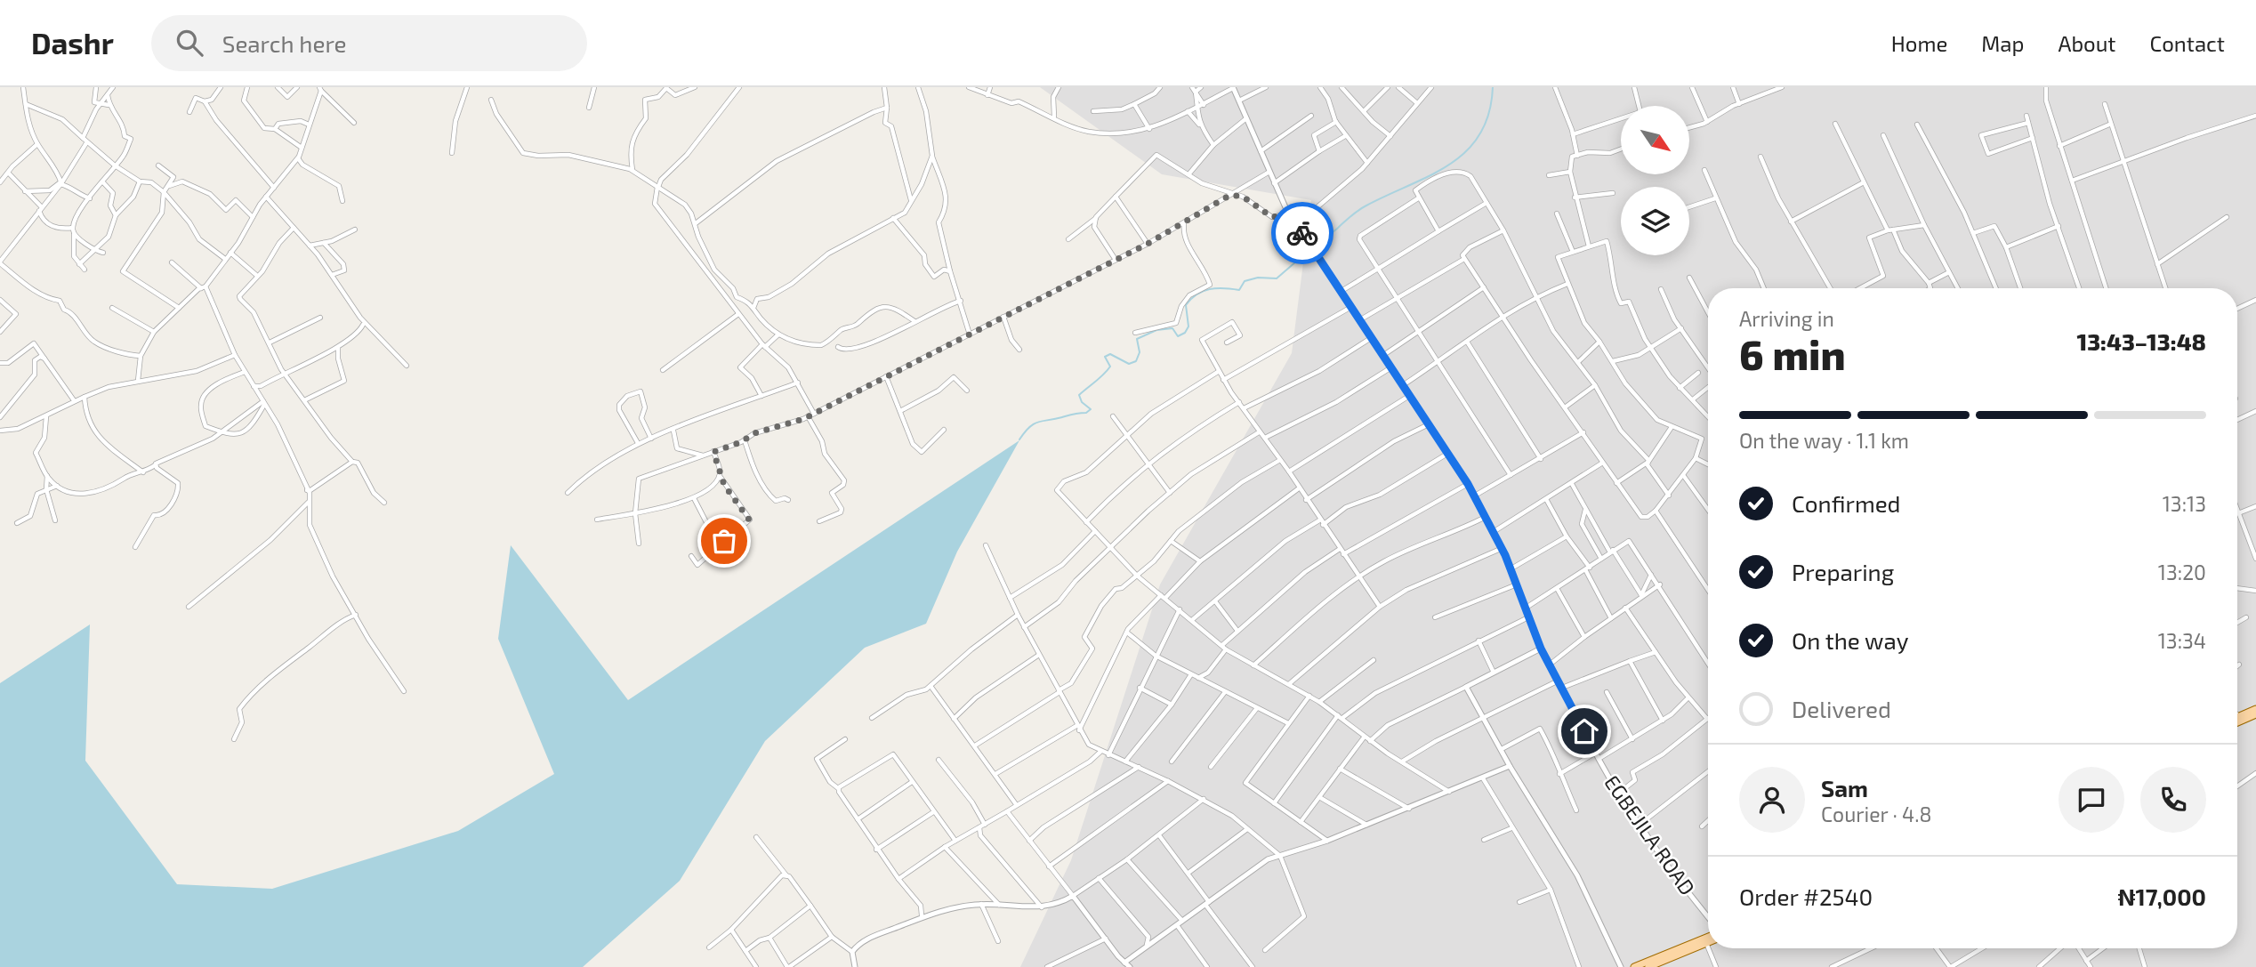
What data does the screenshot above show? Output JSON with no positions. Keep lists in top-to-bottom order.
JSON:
{
  "streets": {
    "street": ["EGBEJILA ROAD"]
  },
  "north": "bottom right",
  "page": {
    "header": "Dashr",
    "search": "Search here",
    "nav": [
      "Home",
      "Map",
      "About",
      "Contact"
    ],
    "heading": ["6 min", "Arriving in", "13:43–13:48"],
    "panel": [
      "Sam",
      "Courier · 4.8",
      "Order #2540",
      "₦17,000"
    ],
    "bar": "On the way · 1.1 km",
    "list": [
      ["Confirmed", "13:13"],
      ["Preparing", "13:20"],
      ["On the way", "13:34"],
      "Delivered"
    ]
  }
}
